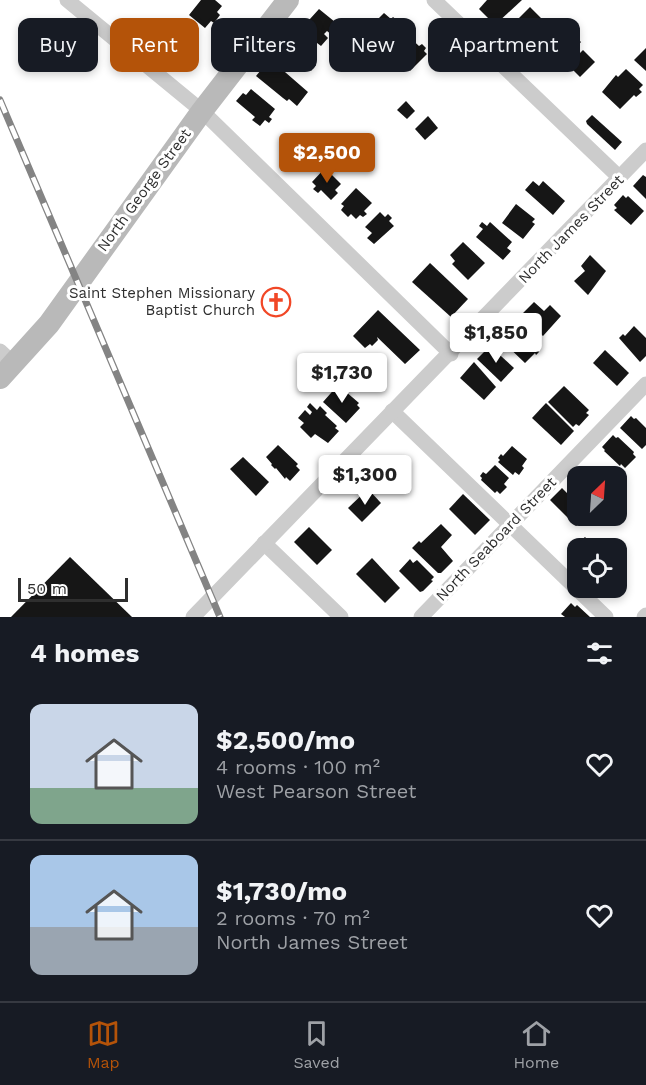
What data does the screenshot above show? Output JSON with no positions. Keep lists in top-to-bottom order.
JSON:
{
  "streets": {
    "main road": ["North George Street"],
    "street": ["North James Street", "North Seaboard Street"]
  },
  "places": {
    "church": ["Saint Stephen Missionary Baptist Church"]
  },
  "scale_bar": "50 m",
  "north": "top right",
  "page": {
    "chip": [
      "Buy",
      "Rent",
      "Filters",
      "New",
      "Apartment"
    ],
    "price": [
      "$2,500",
      "$1,850",
      "$1,730",
      "$1,300"
    ],
    "scale": "50 m",
    "heading": "4 homes",
    "list": [
      {
        "name": "$2,500/mo",
        "note": "4 rooms · 100 m² · West Pearson Street"
      },
      {
        "name": "$1,730/mo",
        "note": "2 rooms · 70 m² · North James Street"
      }
    ],
    "tabs": ["Map", "Saved", "Home"]
  }
}
